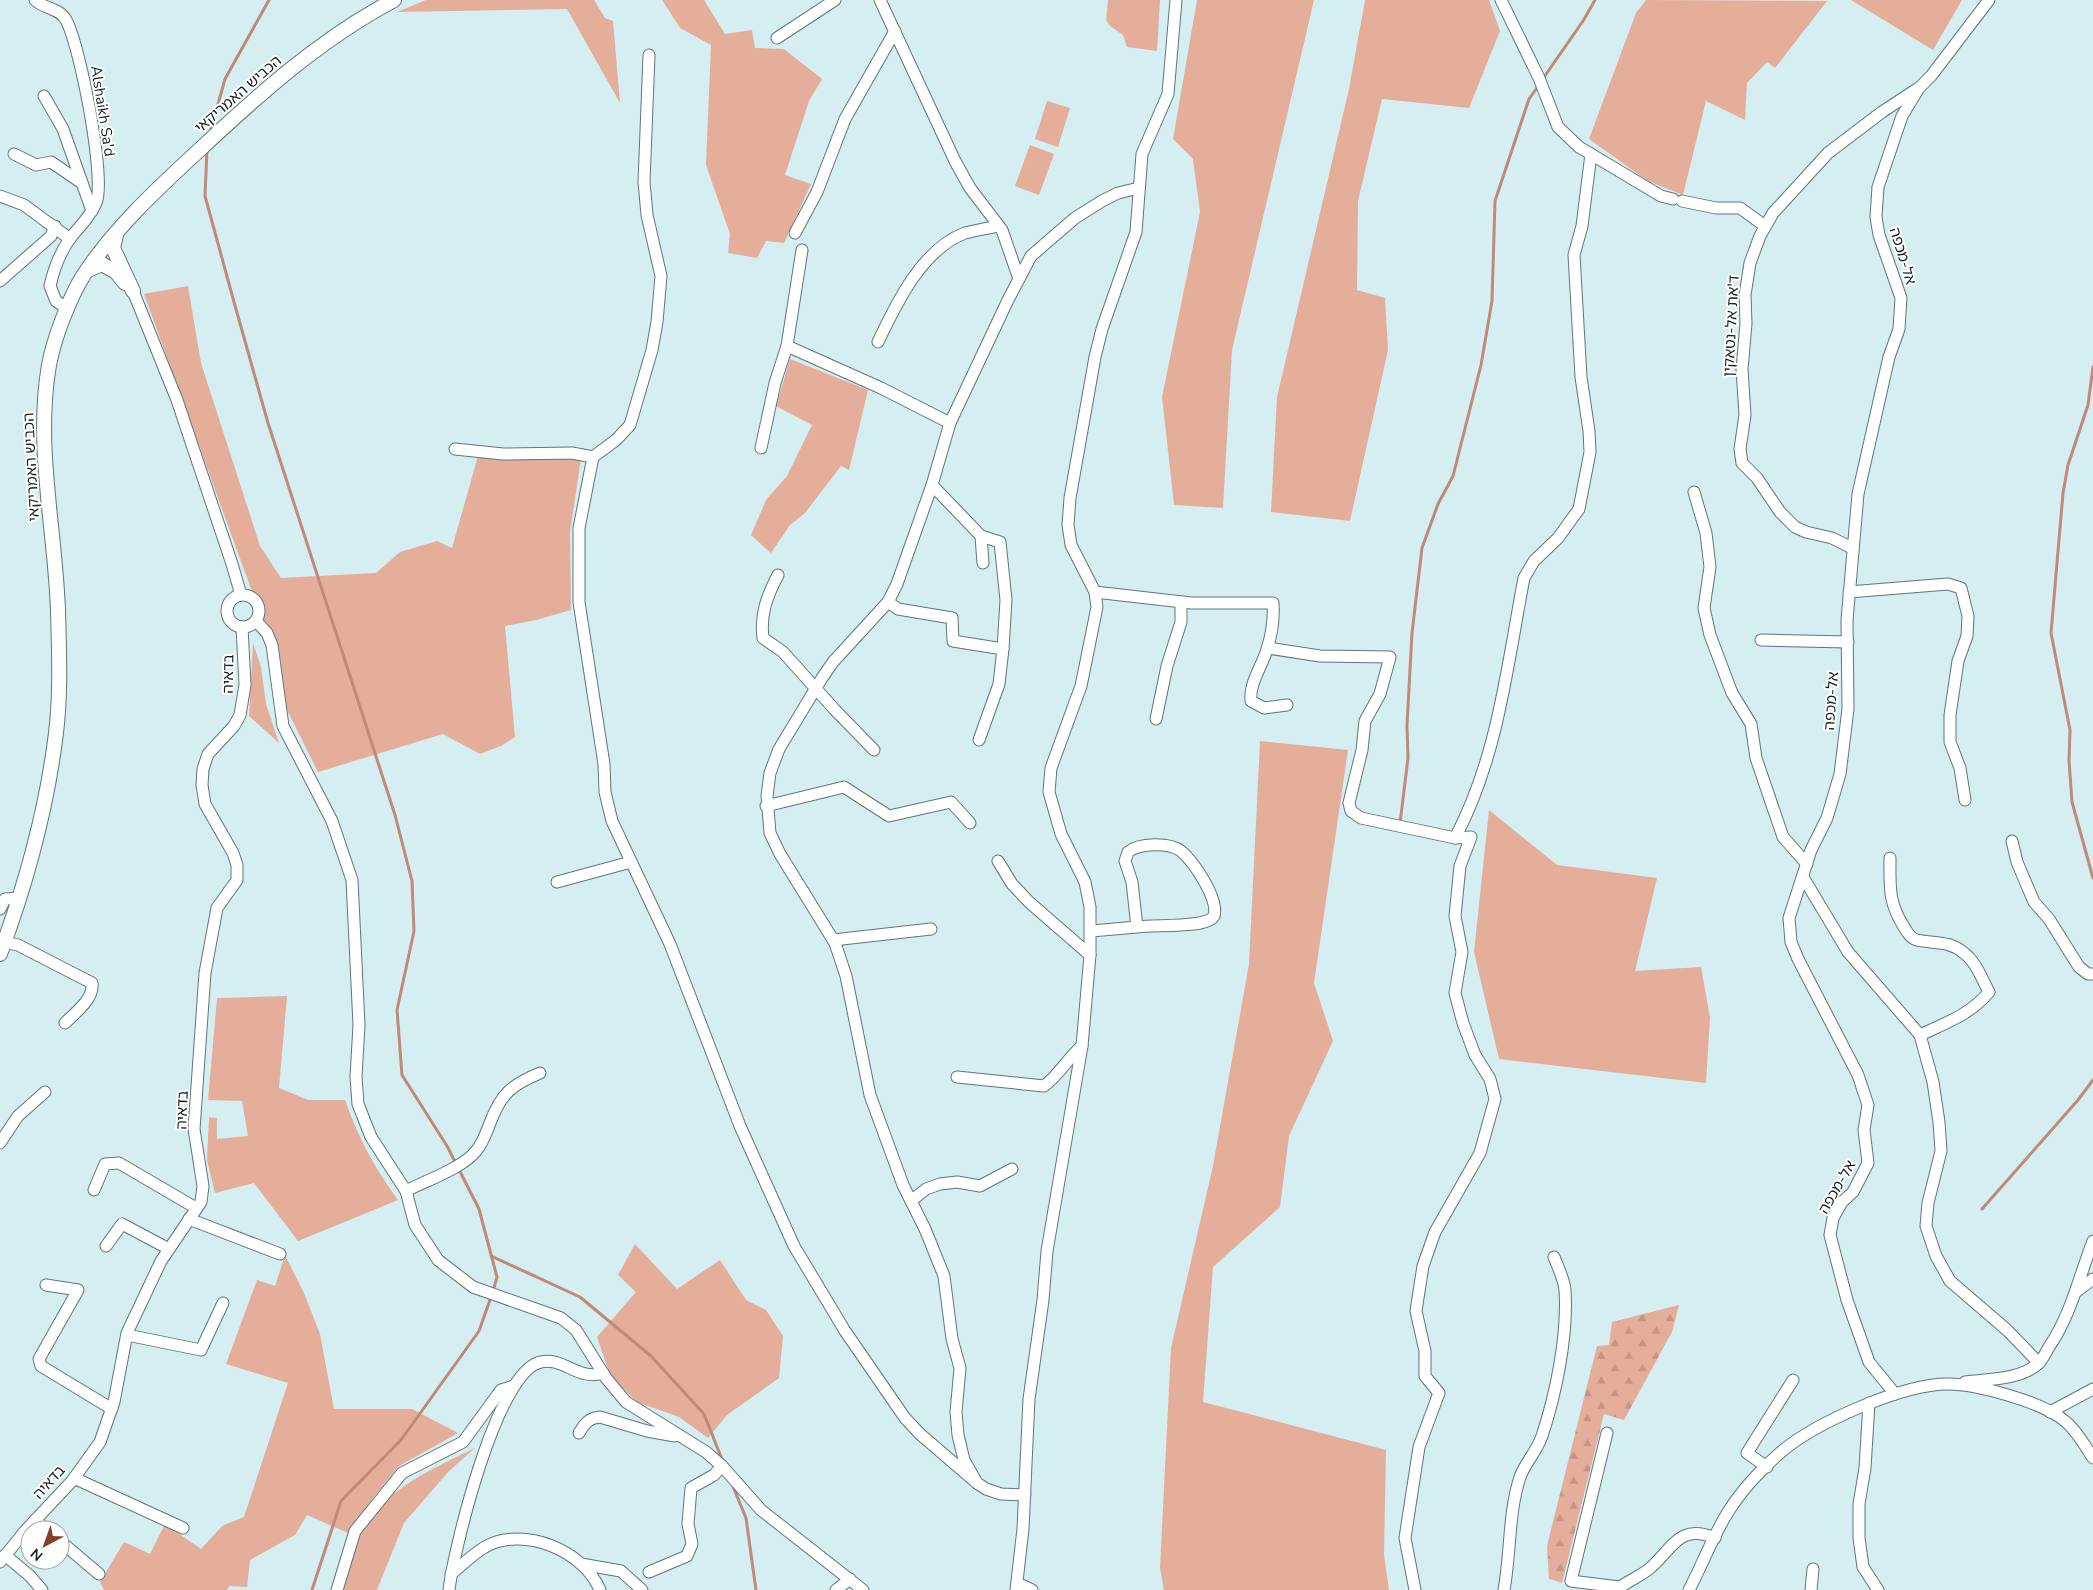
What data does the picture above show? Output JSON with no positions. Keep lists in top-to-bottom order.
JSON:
{
  "streets": {
    "main road": ["הכביש האמריקאי"],
    "street": [
      "Alshaikh Sa'd",
      "אל-מכפה",
      "ד'את אל-נטאקין",
      "בדאיה"
    ]
  },
  "crossings": [
    ["הכביש האמריקאי", "Alshaikh Sa'd"],
    ["אל-מכפה", "ד'את אל-נטאקין"]
  ],
  "north": "bottom left"
}
